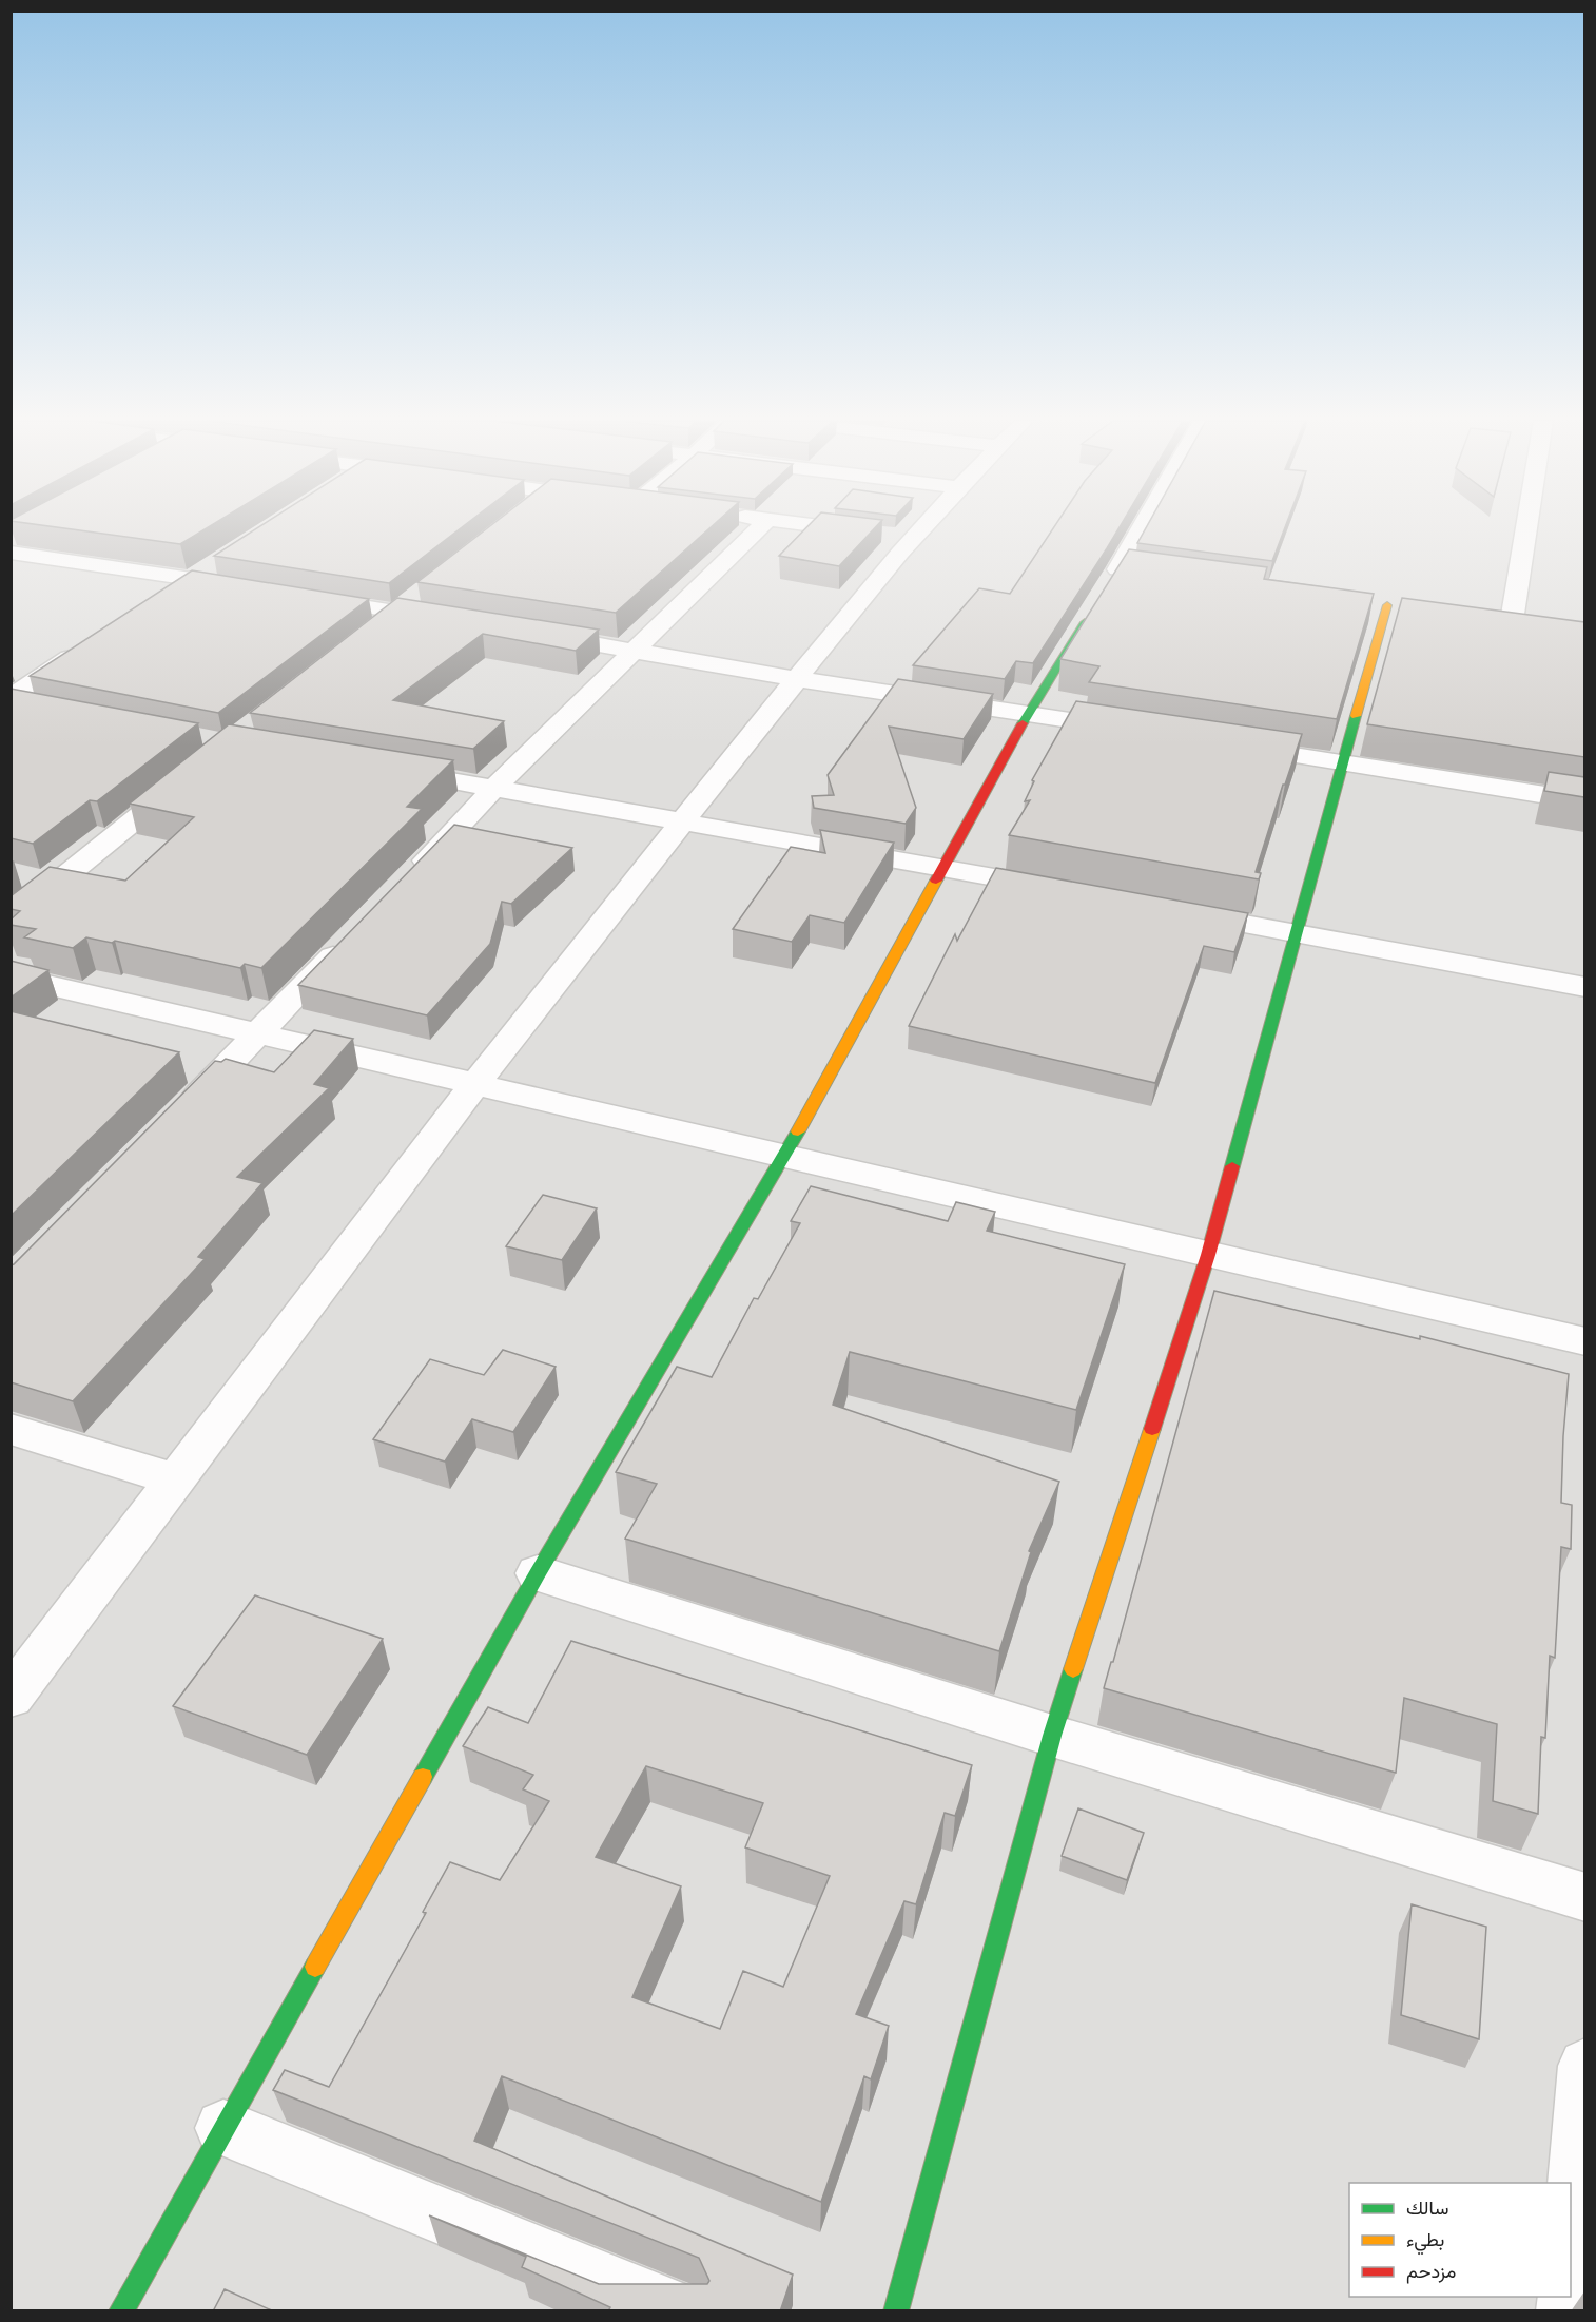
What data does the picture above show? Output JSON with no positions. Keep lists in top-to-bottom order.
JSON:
{
  "legend": ["سالك", "بطيء", "مزدحم"]
}
